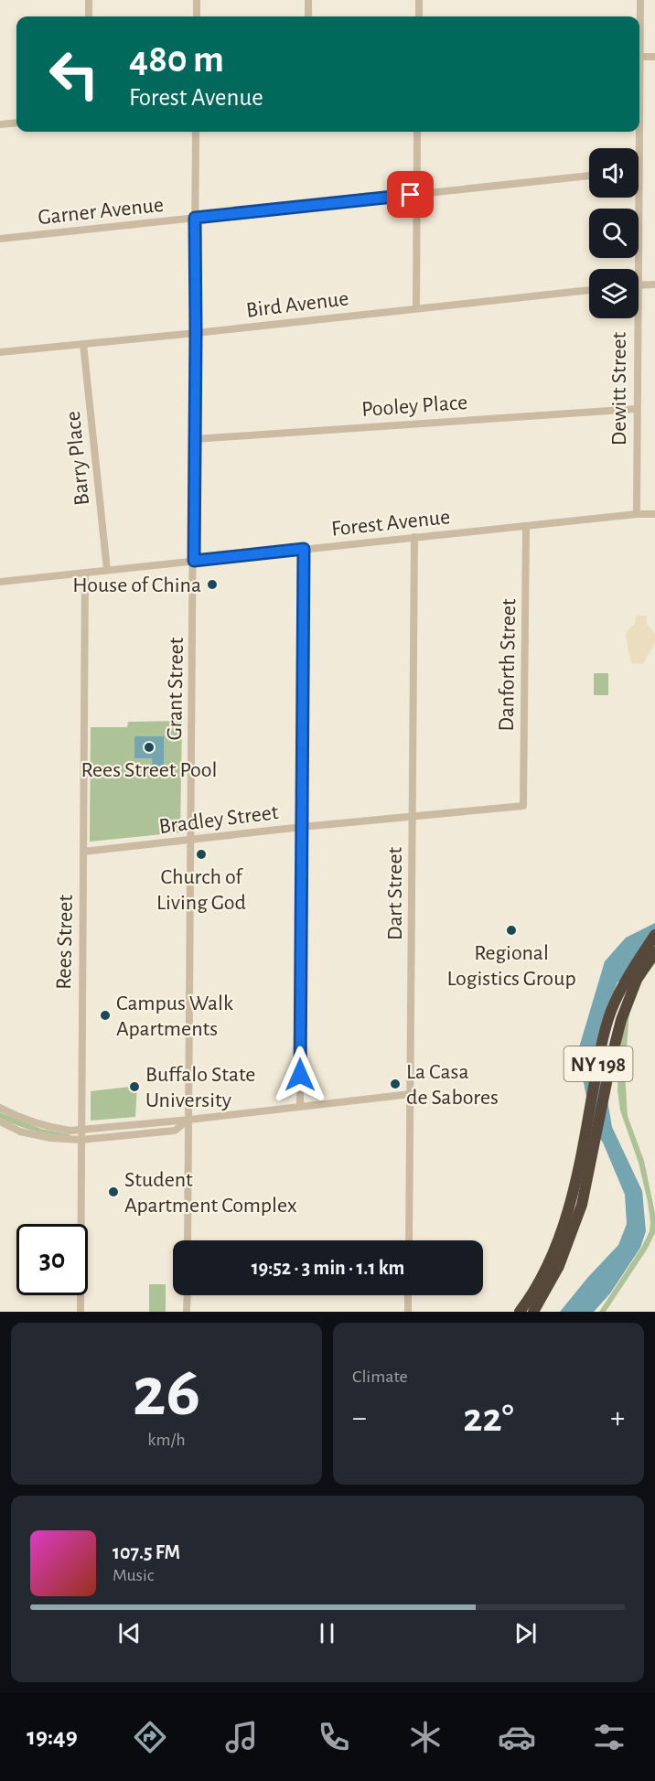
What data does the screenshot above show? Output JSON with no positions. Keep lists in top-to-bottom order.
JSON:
{
  "streets": {
    "highway": ["NY 198"],
    "street": [
      "Garner Avenue",
      "Bird Avenue",
      "Dewitt Street",
      "Pooley Place",
      "Barry Place",
      "Forest Avenue",
      "Danforth Street",
      "Grant Street",
      "Bradley Street",
      "Dart Street",
      "Rees Street"
    ]
  },
  "crossings": [
    ["Garner Avenue", "Grant Street"],
    ["Bird Avenue", "Barry Place"],
    ["Bird Avenue", "Grant Street"],
    ["Dewitt Street", "Pooley Place"],
    ["Dewitt Street", "Forest Avenue"],
    ["Pooley Place", "Grant Street"],
    ["Barry Place", "Forest Avenue"],
    ["Forest Avenue", "Danforth Street"],
    ["Forest Avenue", "Grant Street"],
    ["Forest Avenue", "Dart Street"],
    ["Forest Avenue", "Rees Street"],
    ["Danforth Street", "Bradley Street"],
    ["Grant Street", "Bradley Street"],
    ["Bradley Street", "Dart Street"],
    ["Bradley Street", "Rees Street"]
  ],
  "places": [
    "House of China",
    "Rees Street Pool",
    "Church of Living God",
    "Regional Logistics Group",
    "Campus Walk Apartments",
    "La Casa de Sabores",
    "Buffalo State University",
    "Student Apartment Complex"
  ],
  "page": {
    "turn": ["480 m", "Forest Avenue"],
    "limit": "30",
    "trip": "19:52 · 3 min · 1.1 km",
    "tile": [
      ["26", "km/h"],
      "Climate"
    ],
    "heat": ["−", "22°", "+"],
    "song": ["107.5 FM", "Music"],
    "tabs": "19:49"
  }
}
